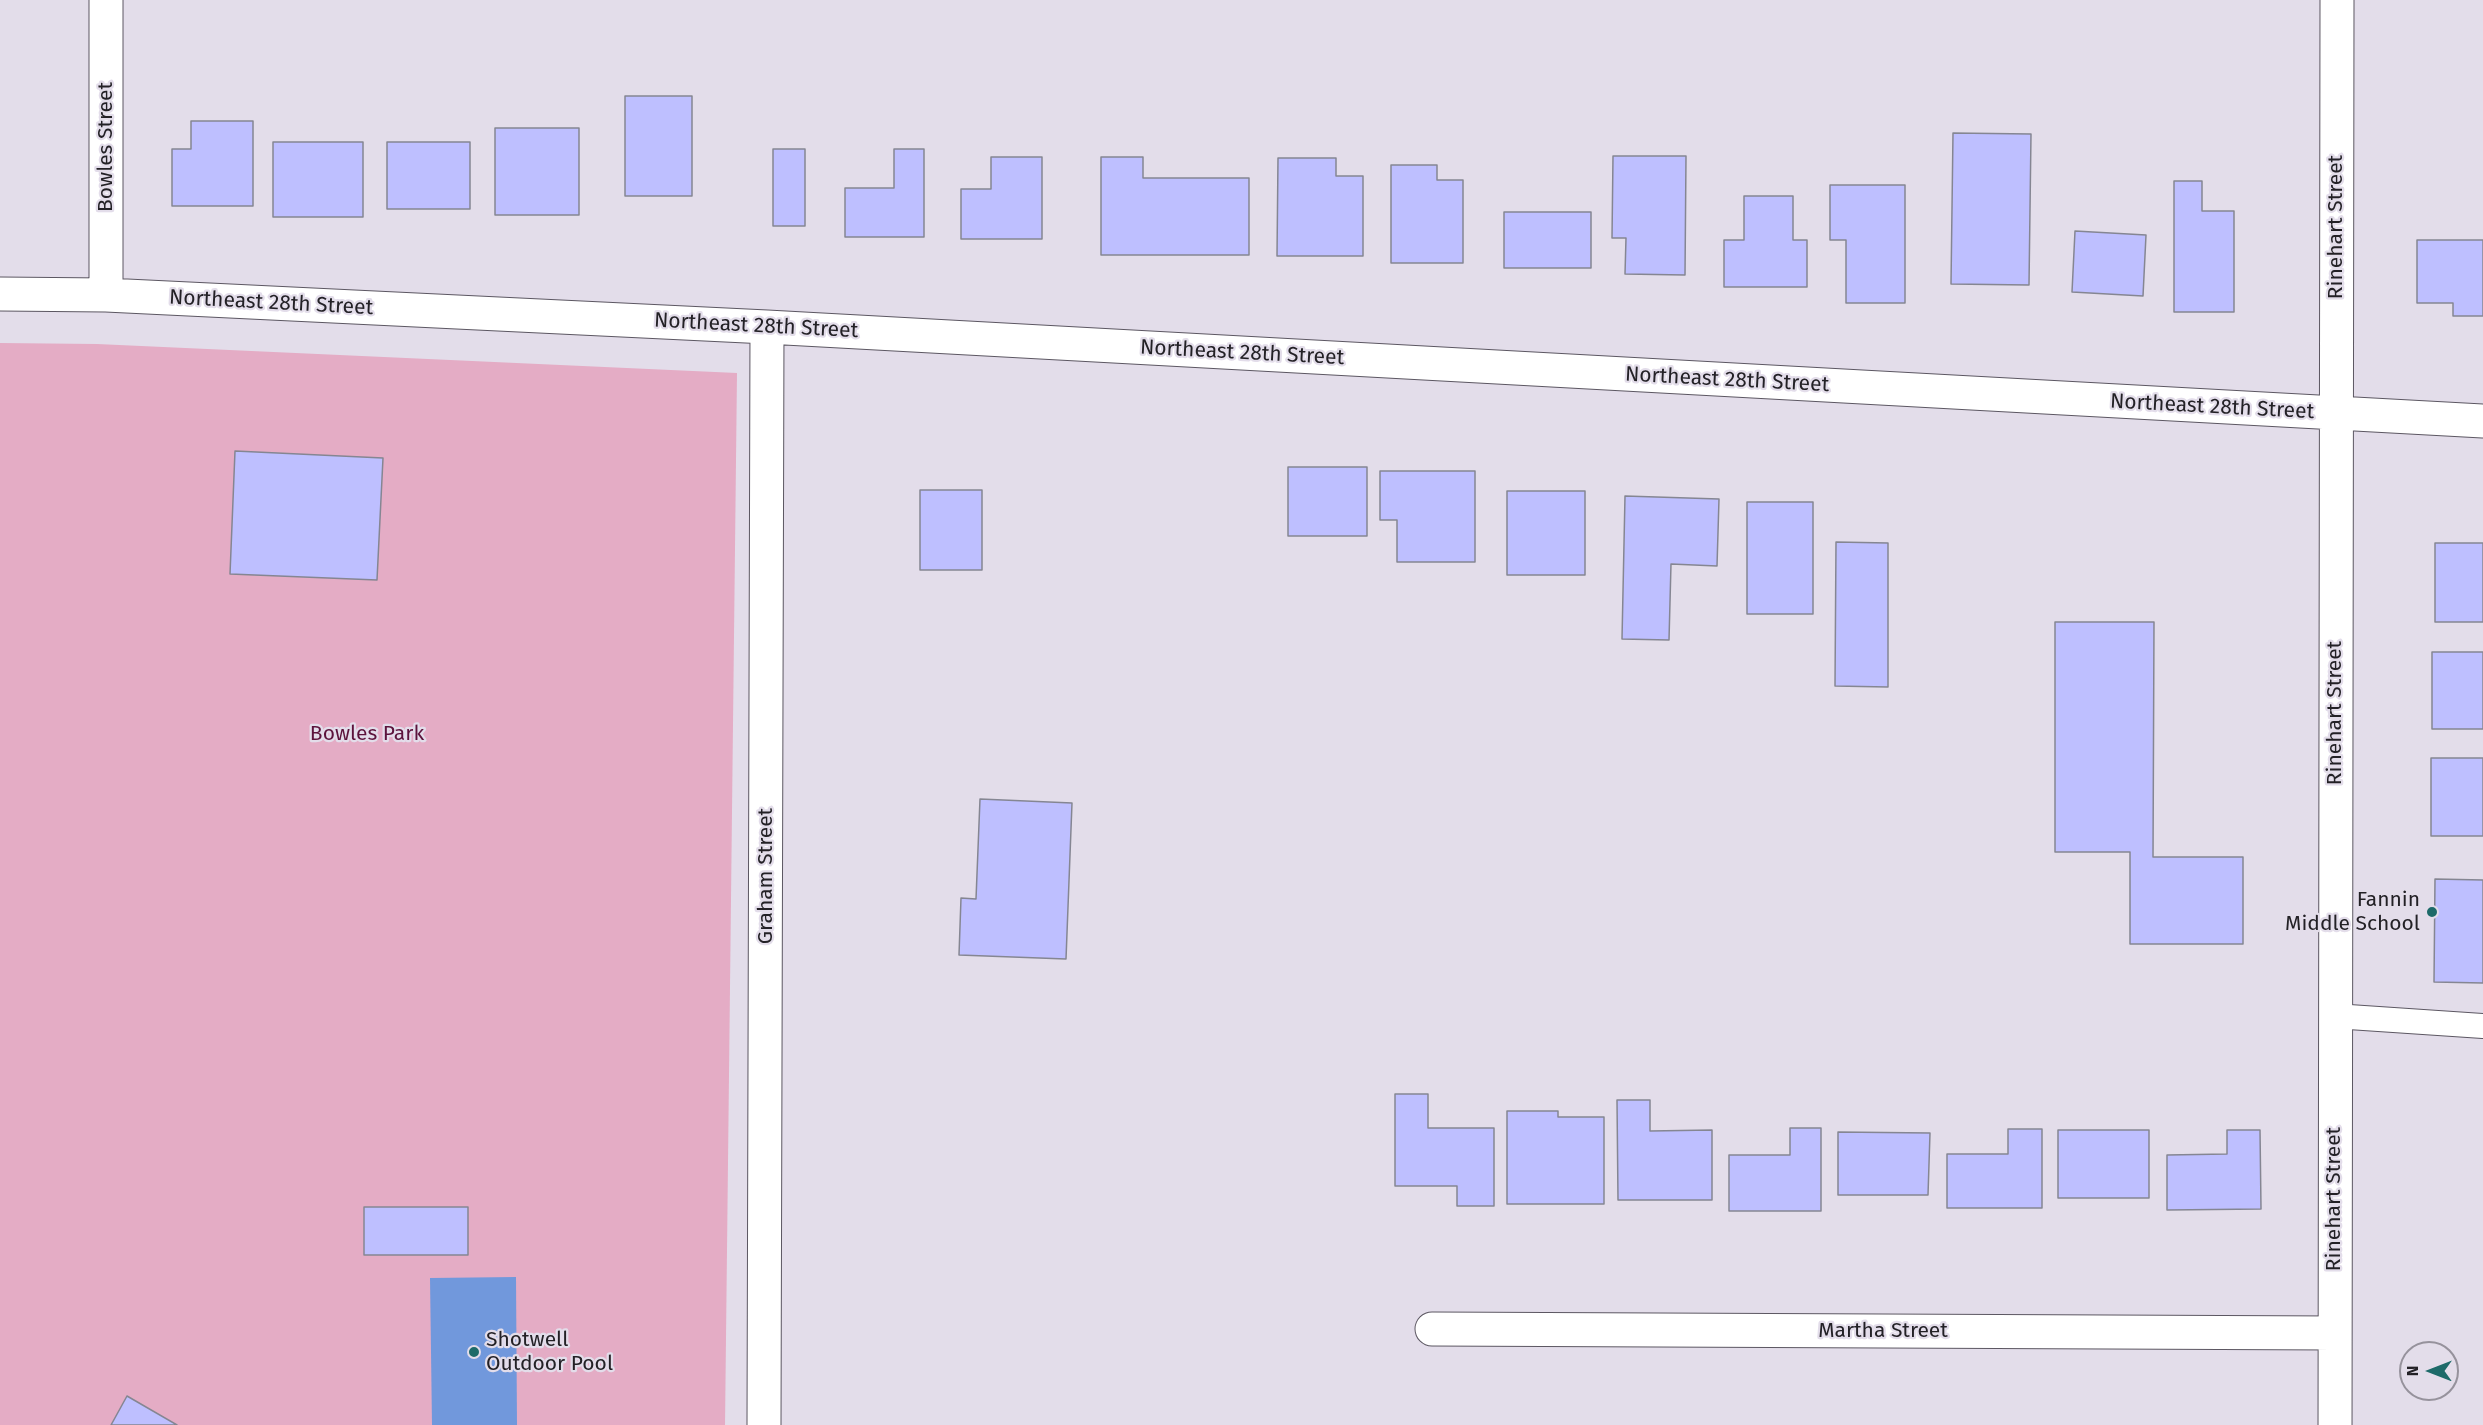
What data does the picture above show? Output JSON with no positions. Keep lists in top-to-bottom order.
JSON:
{
  "streets": {
    "street": [
      "Bowles Street",
      "Rinehart Street",
      "Northeast 28th Street",
      "Graham Street",
      "Martha Street"
    ]
  },
  "crossings": [
    ["Bowles Street", "Northeast 28th Street"],
    ["Rinehart Street", "Northeast 28th Street"],
    ["Rinehart Street", "Martha Street"],
    ["Northeast 28th Street", "Graham Street"]
  ],
  "parks": ["Bowles Park"],
  "places": ["Fannin Middle School", "Shotwell Outdoor Pool"],
  "north": "left"
}
